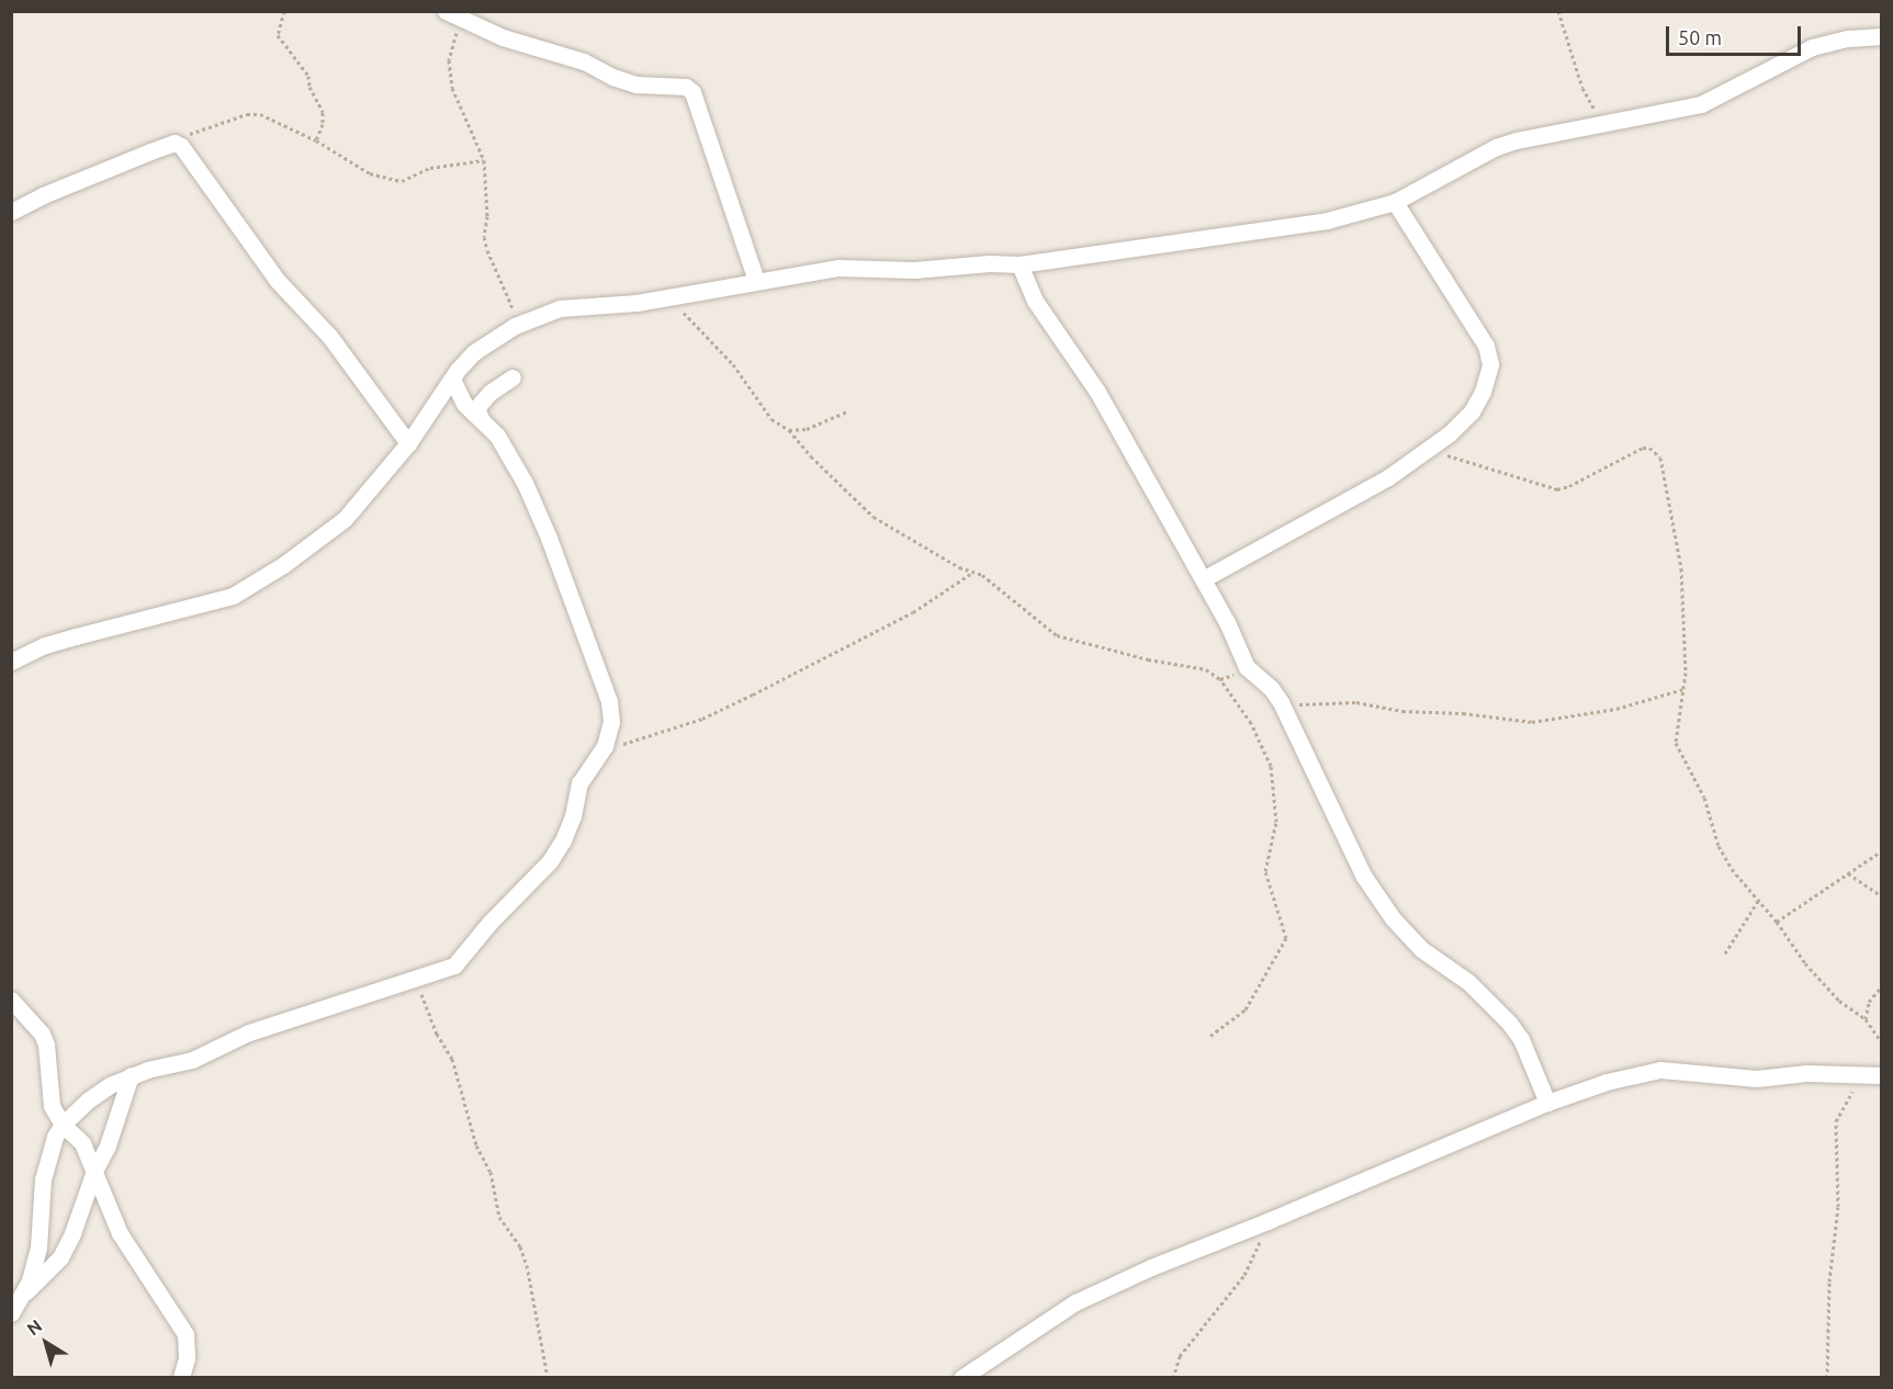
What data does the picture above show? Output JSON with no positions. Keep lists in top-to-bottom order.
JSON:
{
  "scale_bar": "50 m",
  "north": "top left"
}
